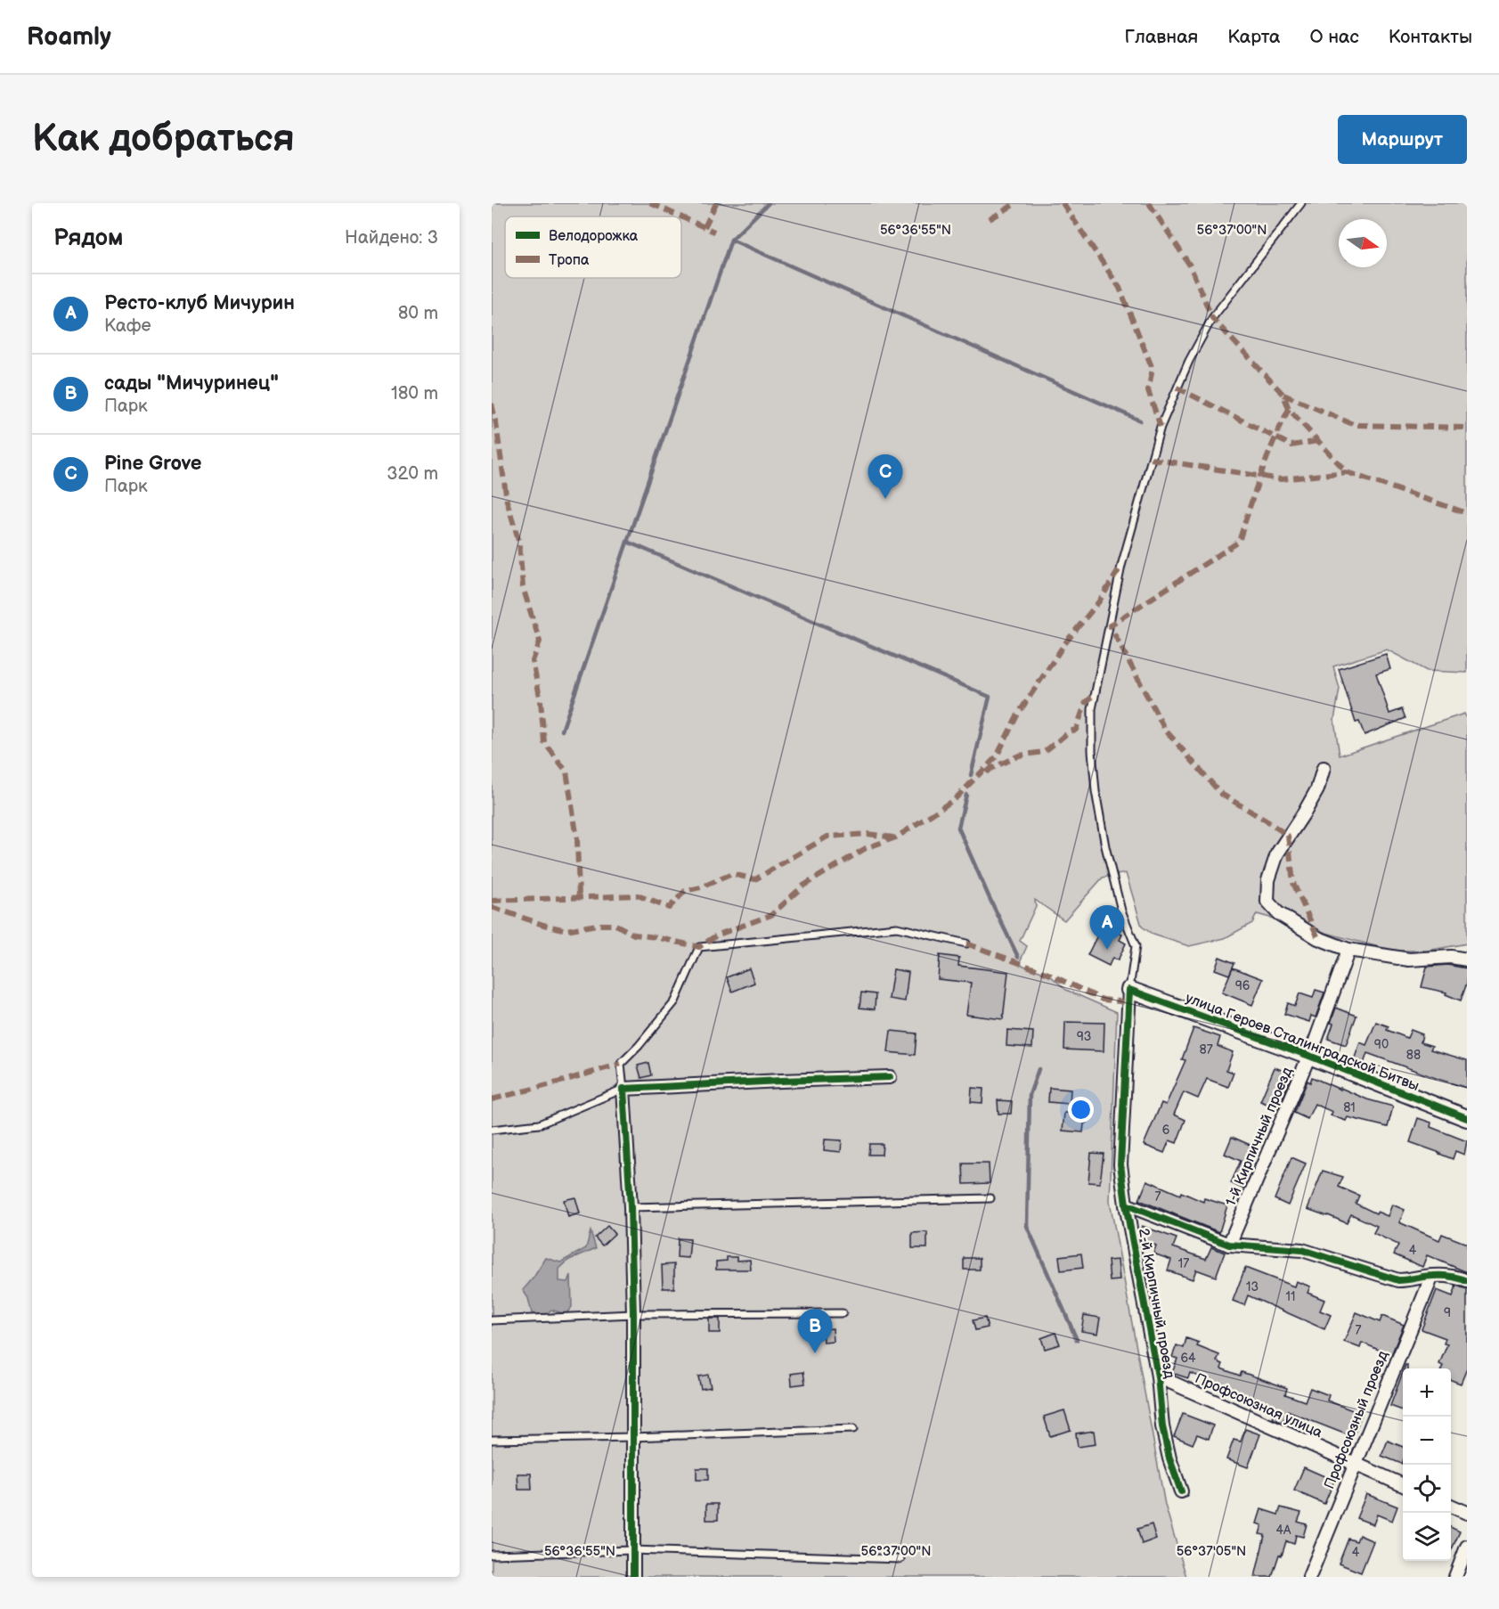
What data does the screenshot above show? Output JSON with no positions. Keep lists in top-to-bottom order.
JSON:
{
  "streets": {
    "street": [
      "улица Героев Сталинградской Битвы",
      "1-й Кирпичный проезд",
      "2-й Кирпичный проезд",
      "Профсоюзная улица",
      "Профсоюзный проезд"
    ]
  },
  "crossings": [
    ["улица Героев Сталинградской Битвы", "1-й Кирпичный проезд"],
    ["улица Героев Сталинградской Битвы", "2-й Кирпичный проезд"],
    ["2-й Кирпичный проезд", "Профсоюзная улица"],
    ["Профсоюзная улица", "Профсоюзный проезд"]
  ],
  "house_numbers": [
    "96",
    "93",
    "90",
    "87",
    "88",
    "81",
    "6",
    "7",
    "4",
    "17",
    "13",
    "11",
    "9",
    "7",
    "64",
    "4А",
    "4"
  ],
  "legend": ["Велодорожка", "Тропа"],
  "north": "right",
  "page": {
    "header": "Roamly",
    "nav": [
      "Главная",
      "Карта",
      "О нас",
      "Контакты"
    ],
    "buttons": "Маршрут",
    "title": "Как добраться",
    "heading": ["Рядом", "Найдено: 3"],
    "list": [
      {
        "mark": "A",
        "name": "Ресто-клуб Мичурин",
        "note": "Кафе",
        "value": "80 m"
      },
      {
        "mark": "B",
        "name": "сады \"Мичуринец\"",
        "note": "Парк",
        "value": "180 m"
      },
      {
        "mark": "C",
        "name": "Pine Grove",
        "note": "Парк",
        "value": "320 m"
      }
    ],
    "pins": ["C", "A", "B"],
    "map_buttons": ["+", "−"]
  },
  "coordinates": ["56°36'55\"N", "56°37'00\"N", "56°37'05\"N"]
}
